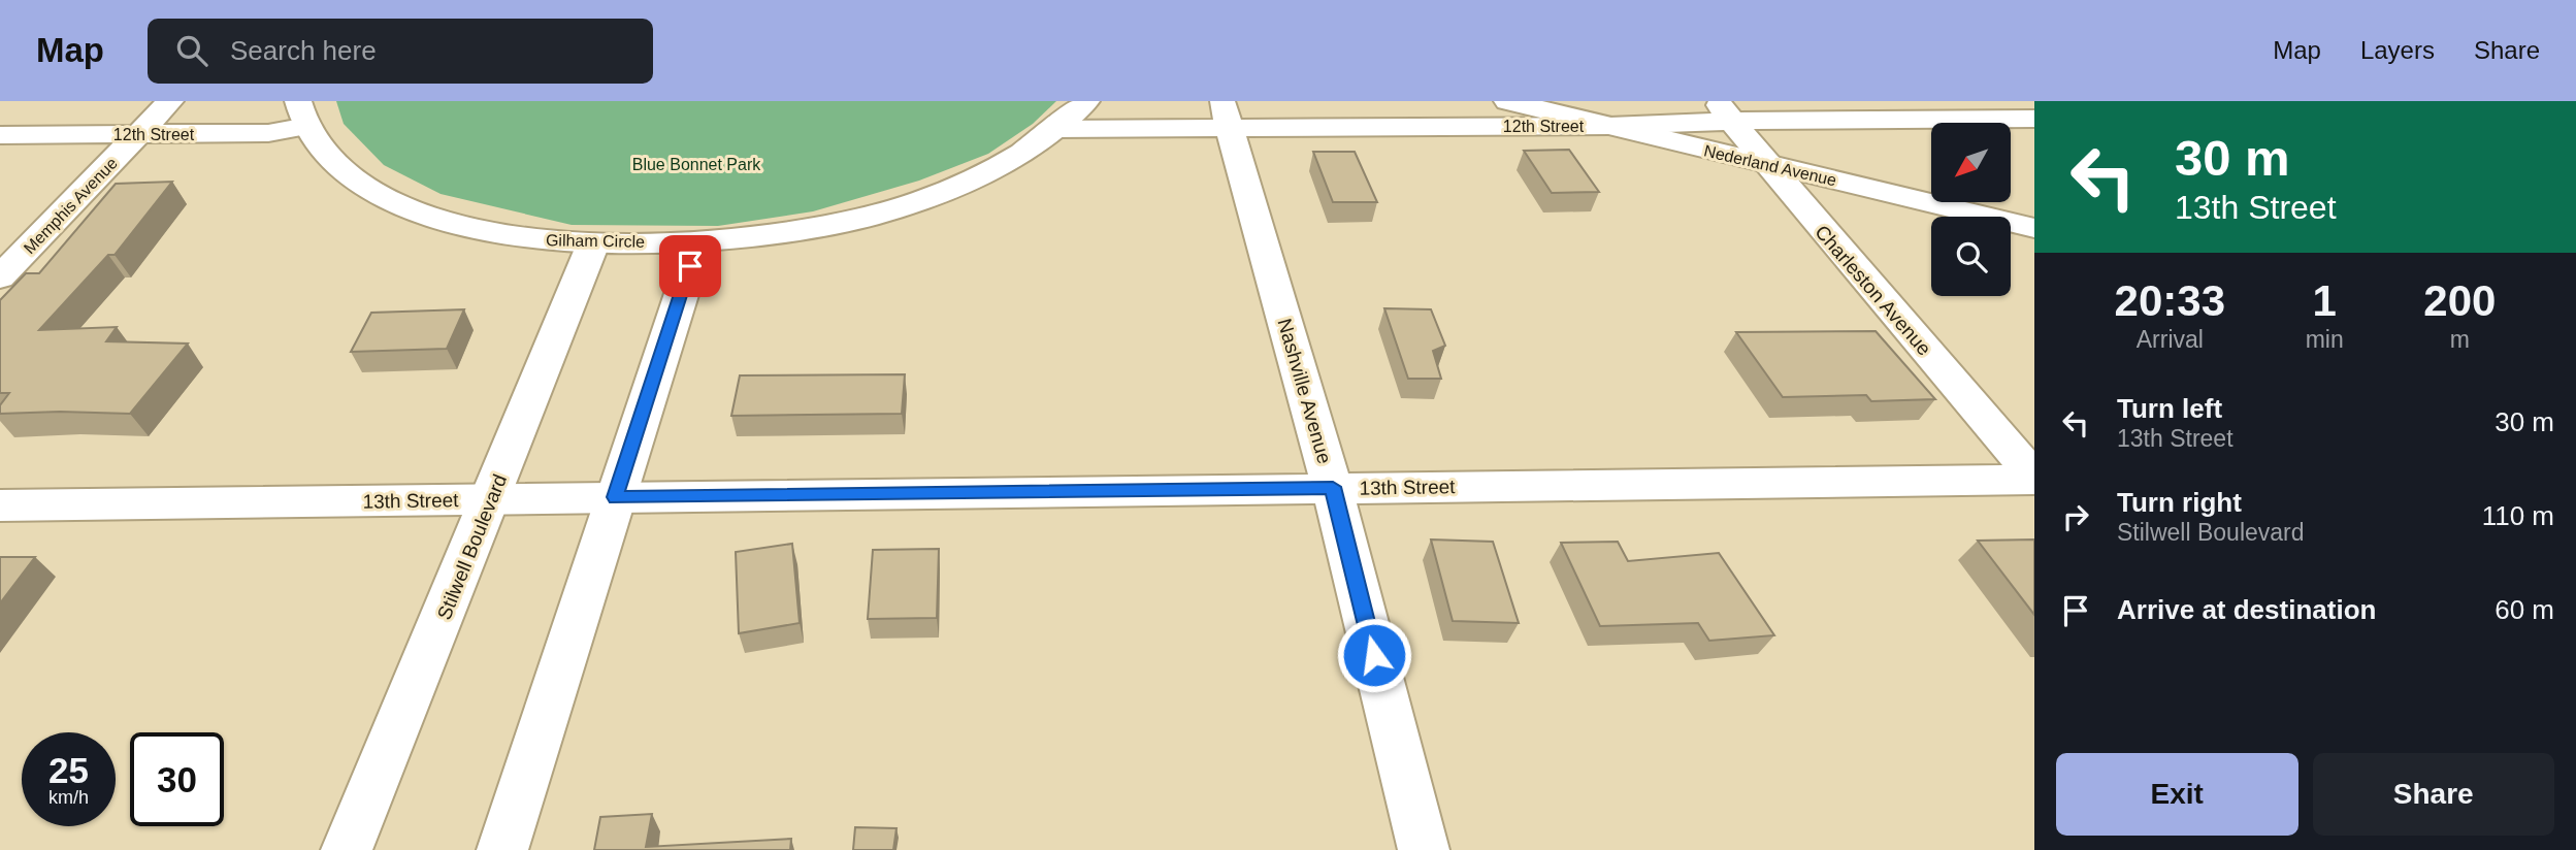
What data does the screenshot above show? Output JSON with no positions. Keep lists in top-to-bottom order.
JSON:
{
  "streets": {
    "street": [
      "12th Street",
      "Nederland Avenue",
      "Memphis Avenue",
      "Gilham Circle",
      "Charleston Avenue",
      "Nashville Avenue",
      "13th Street",
      "Stilwell Boulevard"
    ]
  },
  "crossings": [
    ["12th Street", "Nederland Avenue"],
    ["12th Street", "Memphis Avenue"],
    ["12th Street", "Gilham Circle"],
    ["12th Street", "Charleston Avenue"],
    ["12th Street", "Nashville Avenue"],
    ["Nederland Avenue", "Charleston Avenue"],
    ["Gilham Circle", "Stilwell Boulevard"],
    ["Charleston Avenue", "13th Street"],
    ["Nashville Avenue", "13th Street"],
    ["13th Street", "Stilwell Boulevard"]
  ],
  "parks": ["Blue Bonnet Park"],
  "north": "bottom left",
  "page": {
    "header": "Map",
    "search": "Search here",
    "nav": ["Map", "Layers", "Share"],
    "turn": ["30 m", "13th Street"],
    "eta": [
      "20:33",
      "Arrival",
      "1",
      "min",
      "200",
      "m"
    ],
    "list": [
      {
        "name": "Turn left",
        "note": "13th Street",
        "value": "30 m"
      },
      {
        "name": "Turn right",
        "note": "Stilwell Boulevard",
        "value": "110 m"
      },
      {
        "name": "Arrive at destination",
        "value": "60 m"
      }
    ],
    "speed": "25 km/h",
    "limit": "30",
    "buttons": ["Exit", "Share"]
  }
}
